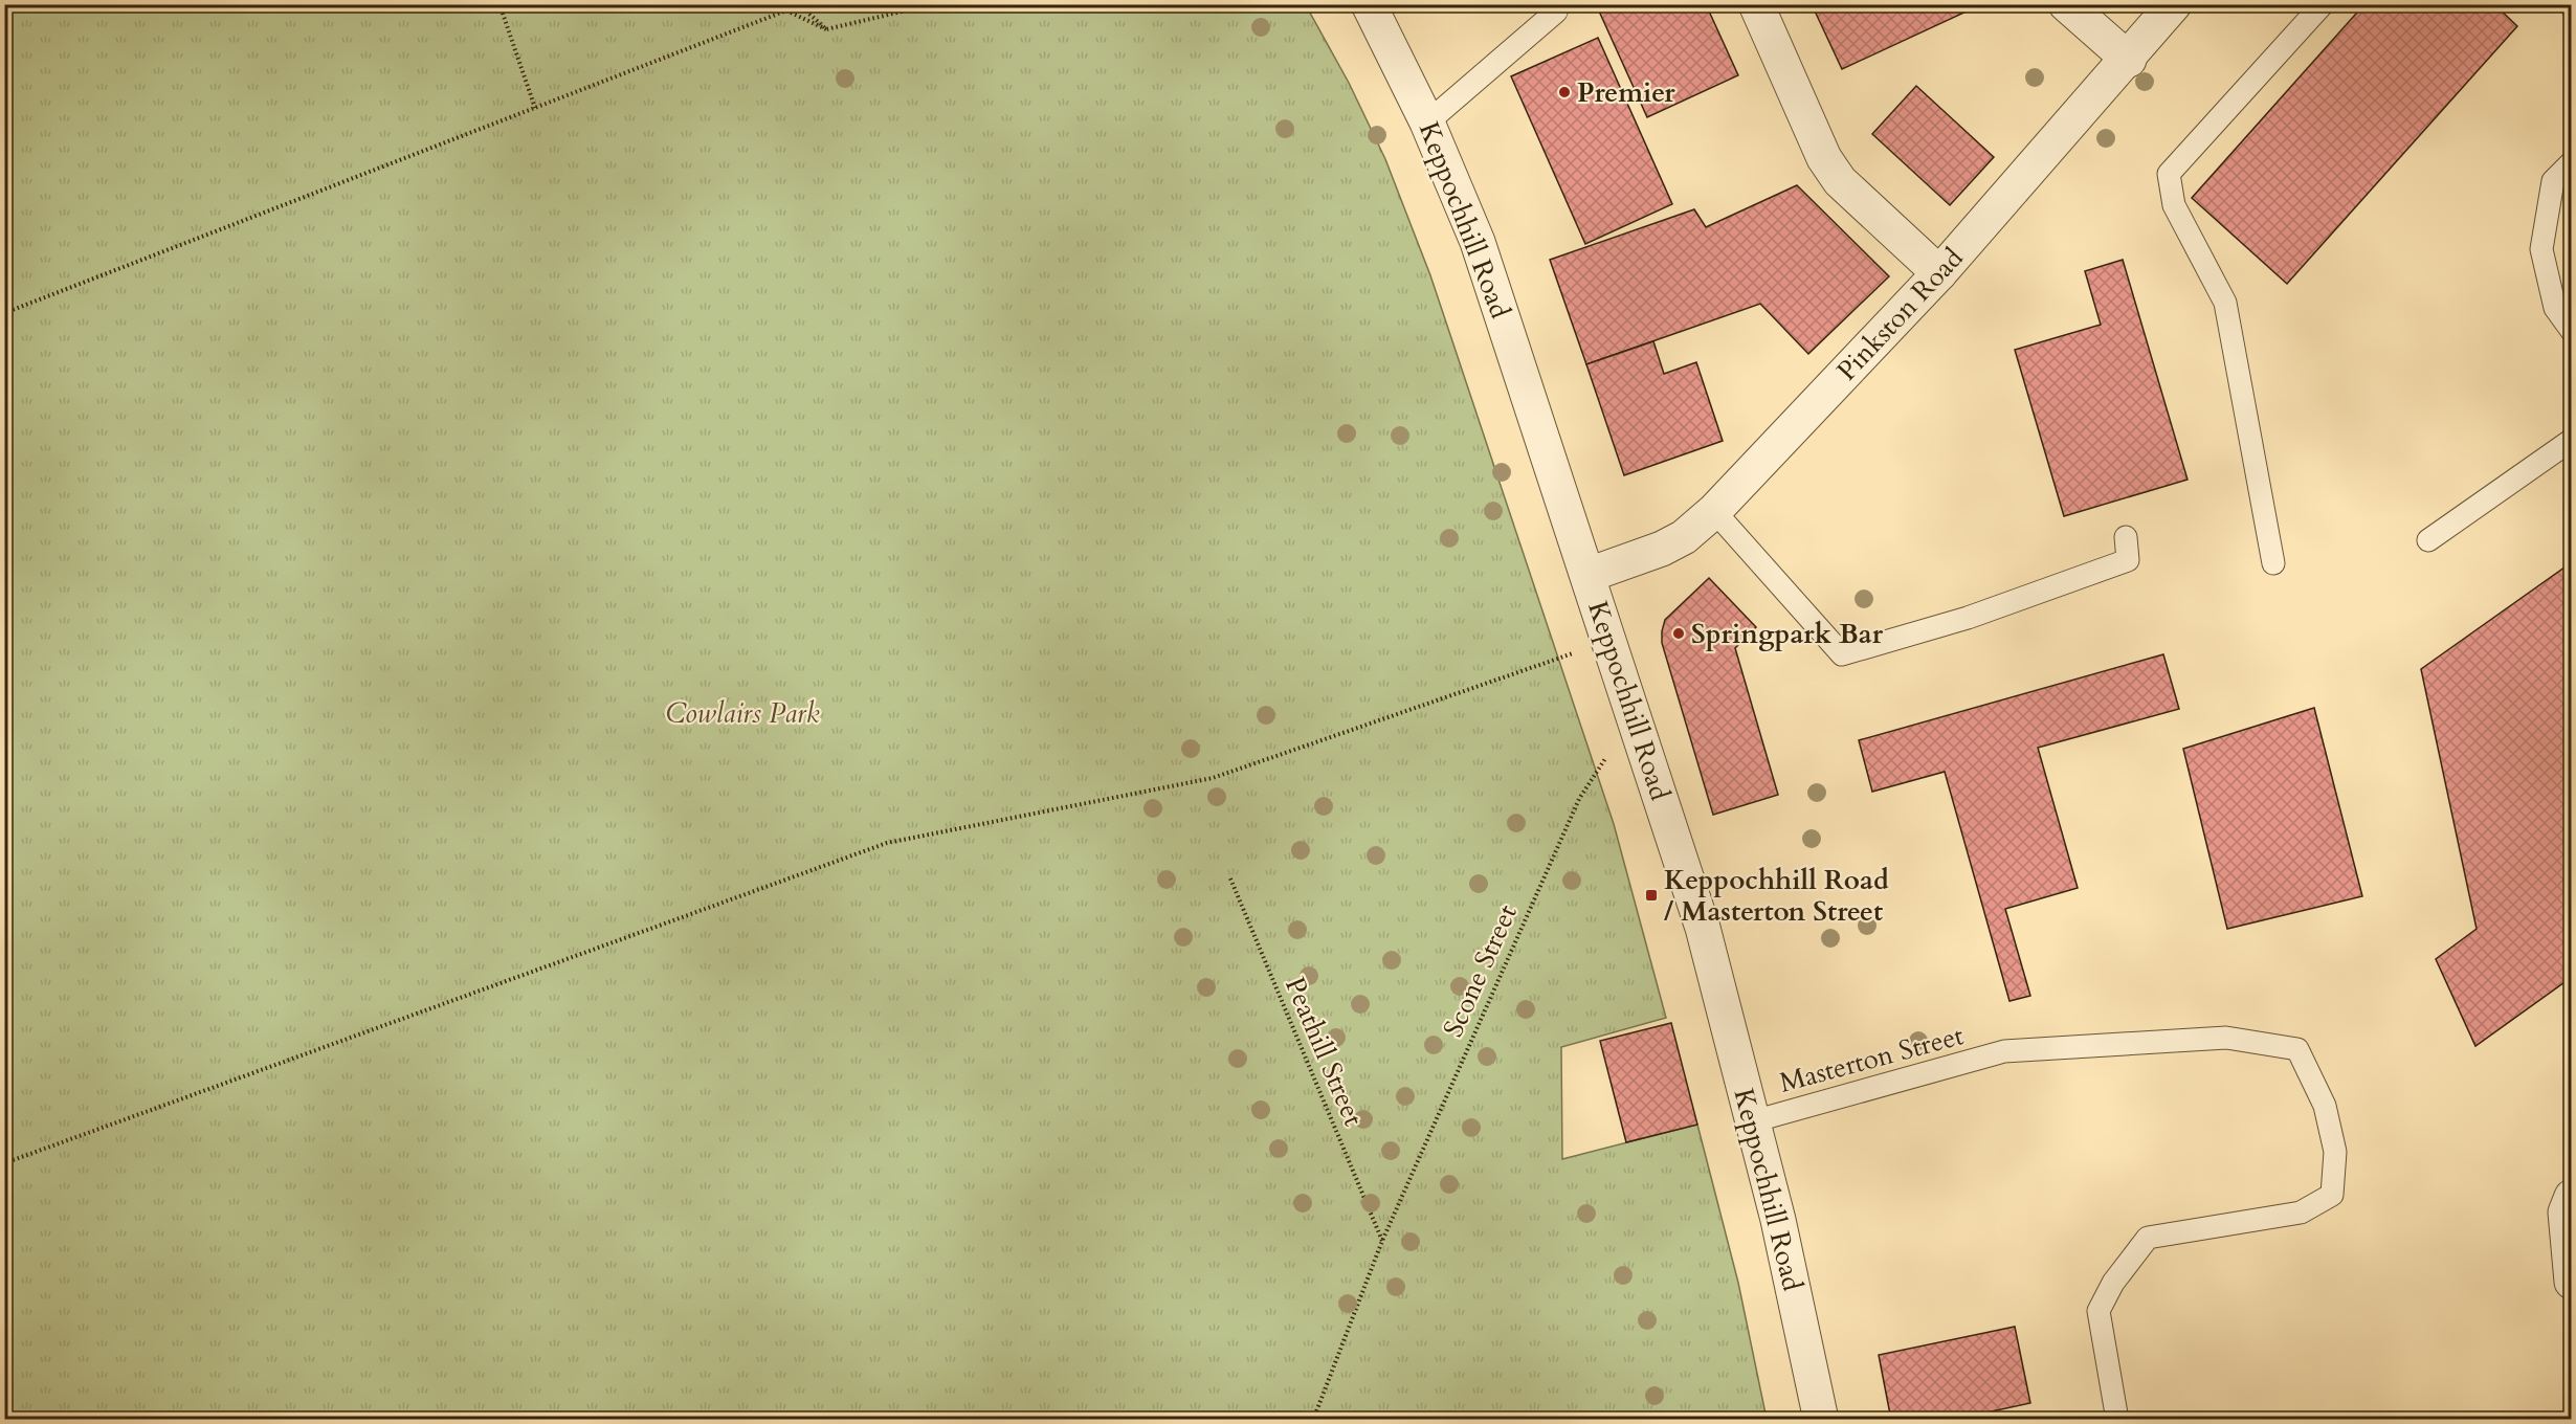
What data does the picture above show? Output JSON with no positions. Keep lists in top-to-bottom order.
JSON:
{
  "streets": {
    "street": ["Keppochhill Road", "Pinkston Road"],
    "lane": ["Masterton Street"],
    "path": ["Scone Street", "Peathill Street"]
  },
  "crossings": [
    ["Keppochhill Road", "Pinkston Road"],
    ["Keppochhill Road", "Scone Street"],
    ["Keppochhill Road", "Masterton Street"],
    ["Scone Street", "Peathill Street"]
  ],
  "parks": ["Cowlairs Park"],
  "places": {
    "other": ["Premier", "Springpark Bar"],
    "transit": ["Keppochhill Road / Masterton Street"]
  }
}
